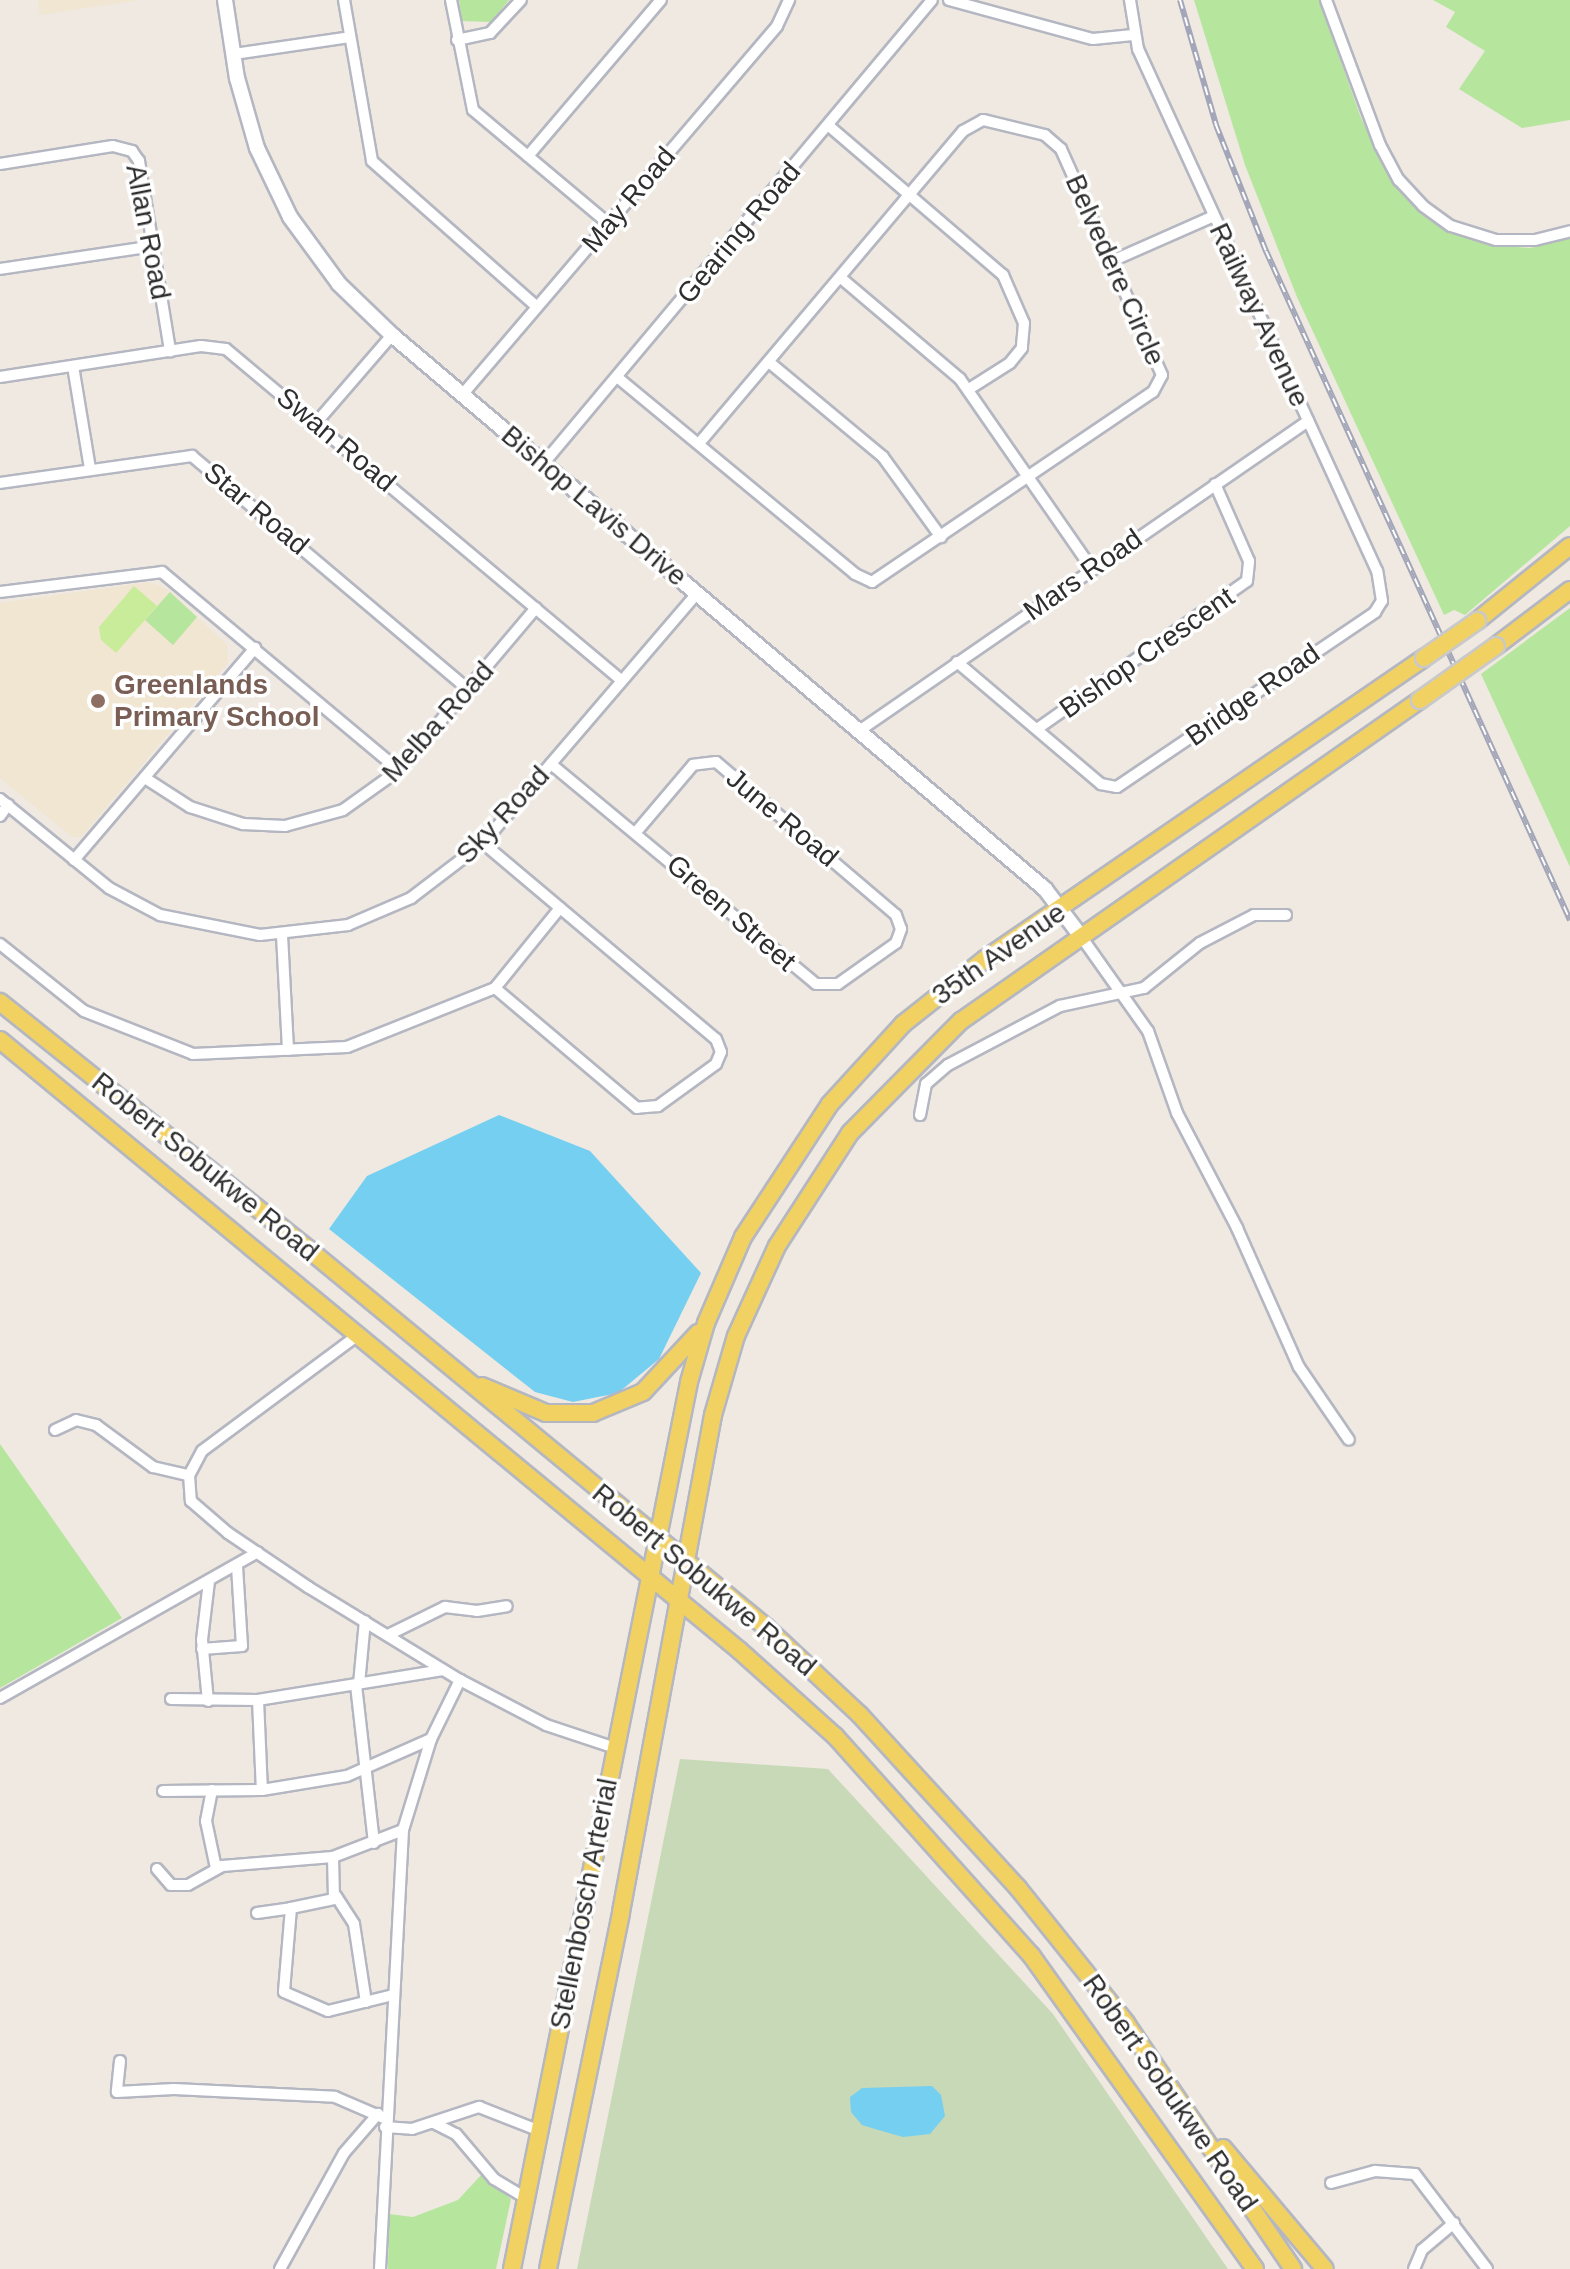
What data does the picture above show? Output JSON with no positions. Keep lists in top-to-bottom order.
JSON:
{
  "streets": {
    "main road": ["35th Avenue", "Robert Sobukwe Road", "Stellenbosch Arterial"],
    "street": [
      "May Road",
      "Allan Road",
      "Gearing Road",
      "Belvedere Circle",
      "Railway Avenue",
      "Swan Road",
      "Bishop Lavis Drive",
      "Star Road",
      "Mars Road",
      "Bishop Crescent",
      "Bridge Road",
      "Melba Road",
      "Sky Road",
      "June Road",
      "Green Street"
    ]
  },
  "crossings": [
    ["May Road", "Bishop Lavis Drive"],
    ["Allan Road", "Swan Road"],
    ["Gearing Road", "Belvedere Circle"],
    ["Gearing Road", "Bishop Lavis Drive"],
    ["Railway Avenue", "Mars Road"],
    ["Railway Avenue", "Bridge Road"],
    ["Swan Road", "Melba Road"],
    ["Swan Road", "Sky Road"],
    ["Bishop Lavis Drive", "Mars Road"],
    ["Bishop Lavis Drive", "Sky Road"],
    ["Bishop Lavis Drive", "35th Avenue"],
    ["Star Road", "Melba Road"],
    ["Mars Road", "Bishop Crescent"],
    ["Bishop Crescent", "Bridge Road"],
    ["Sky Road", "Green Street"],
    ["June Road", "Green Street"],
    ["35th Avenue", "Robert Sobukwe Road"],
    ["35th Avenue", "Stellenbosch Arterial"],
    ["Robert Sobukwe Road", "Stellenbosch Arterial"]
  ],
  "places": ["Greenlands Primary School"]
}
